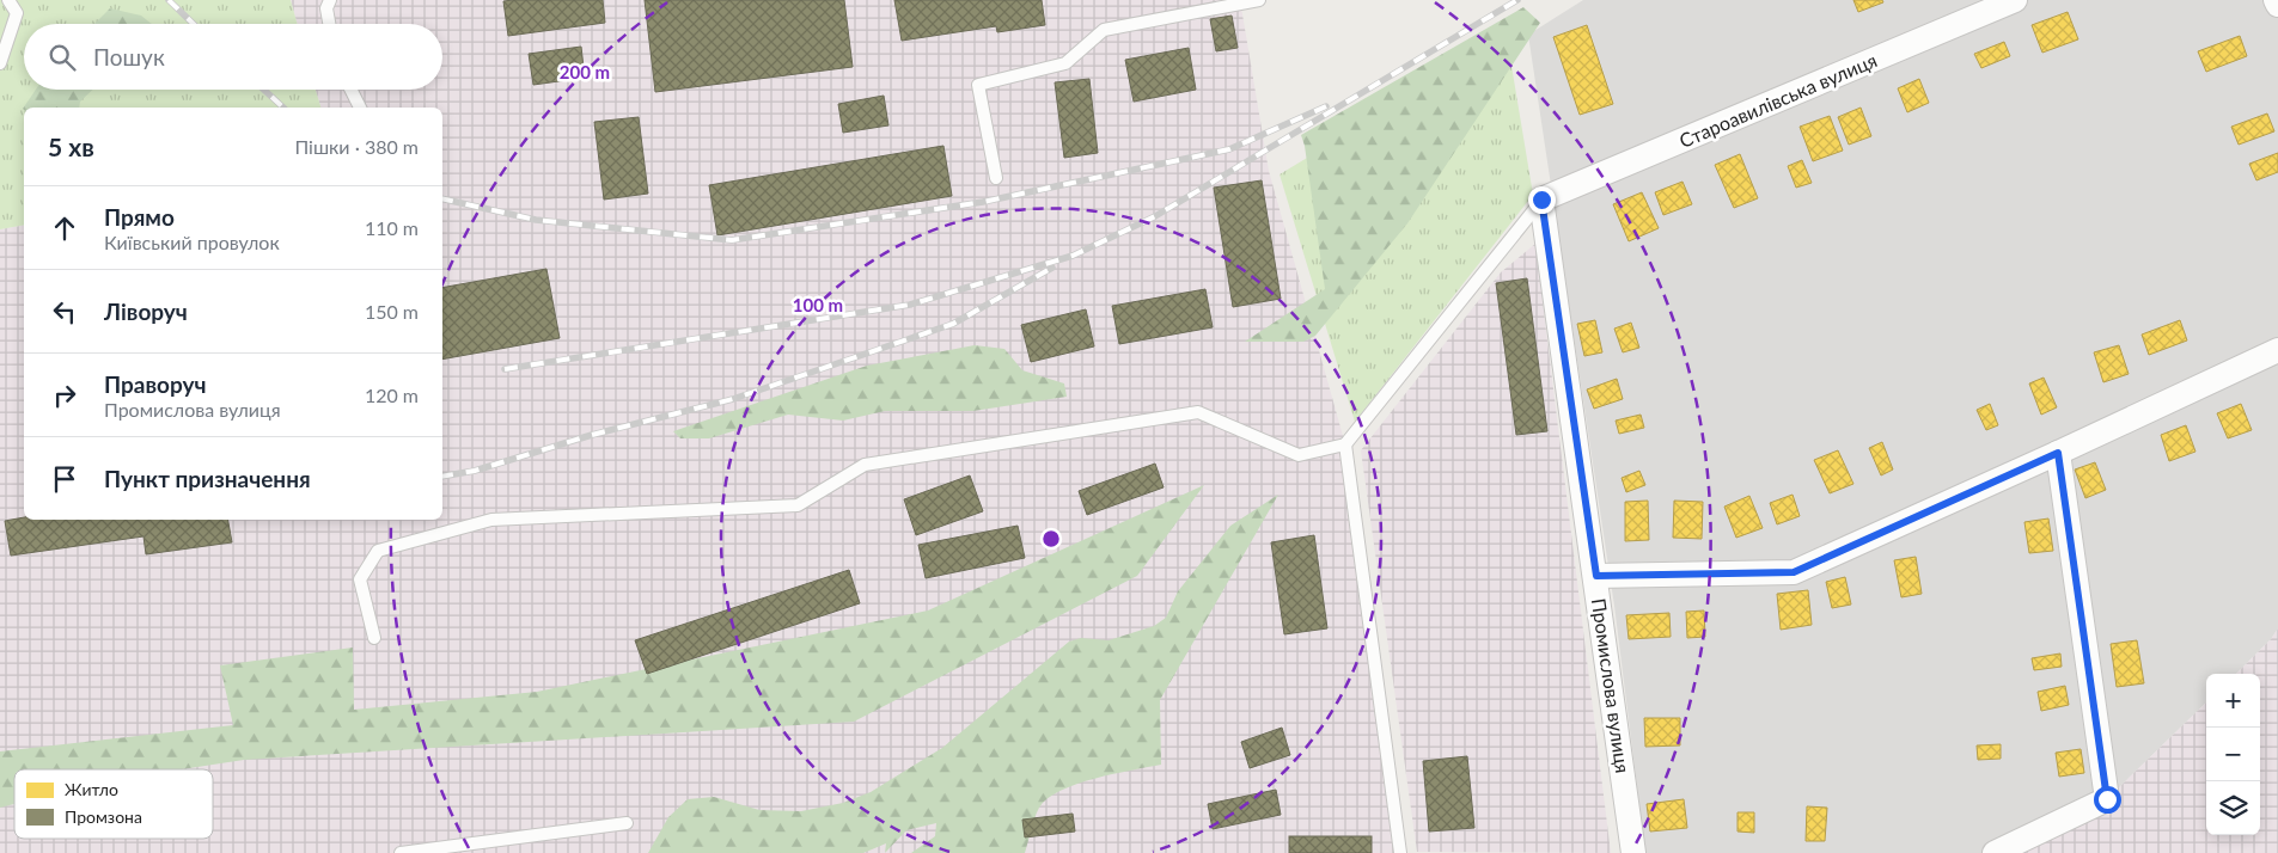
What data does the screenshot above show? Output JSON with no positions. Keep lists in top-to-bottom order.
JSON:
{
  "streets": {
    "street": ["Староавилівська вулиця", "Промислова вулиця"]
  },
  "crossings": [
    ["Староавилівська вулиця", "Промислова вулиця"]
  ],
  "legend": ["Житло", "Промзона"],
  "page": {
    "search": "Пошук",
    "heading": ["5 хв", "Пішки · 380 m"],
    "list": [
      ["Прямо", "Київський провулок", "110 m"],
      ["Ліворуч", "150 m"],
      ["Праворуч", "Промислова вулиця", "120 m"],
      "Пункт призначення"
    ],
    "map_buttons": ["+", "−"]
  },
  "rings": ["200 m", "100 m"]
}
